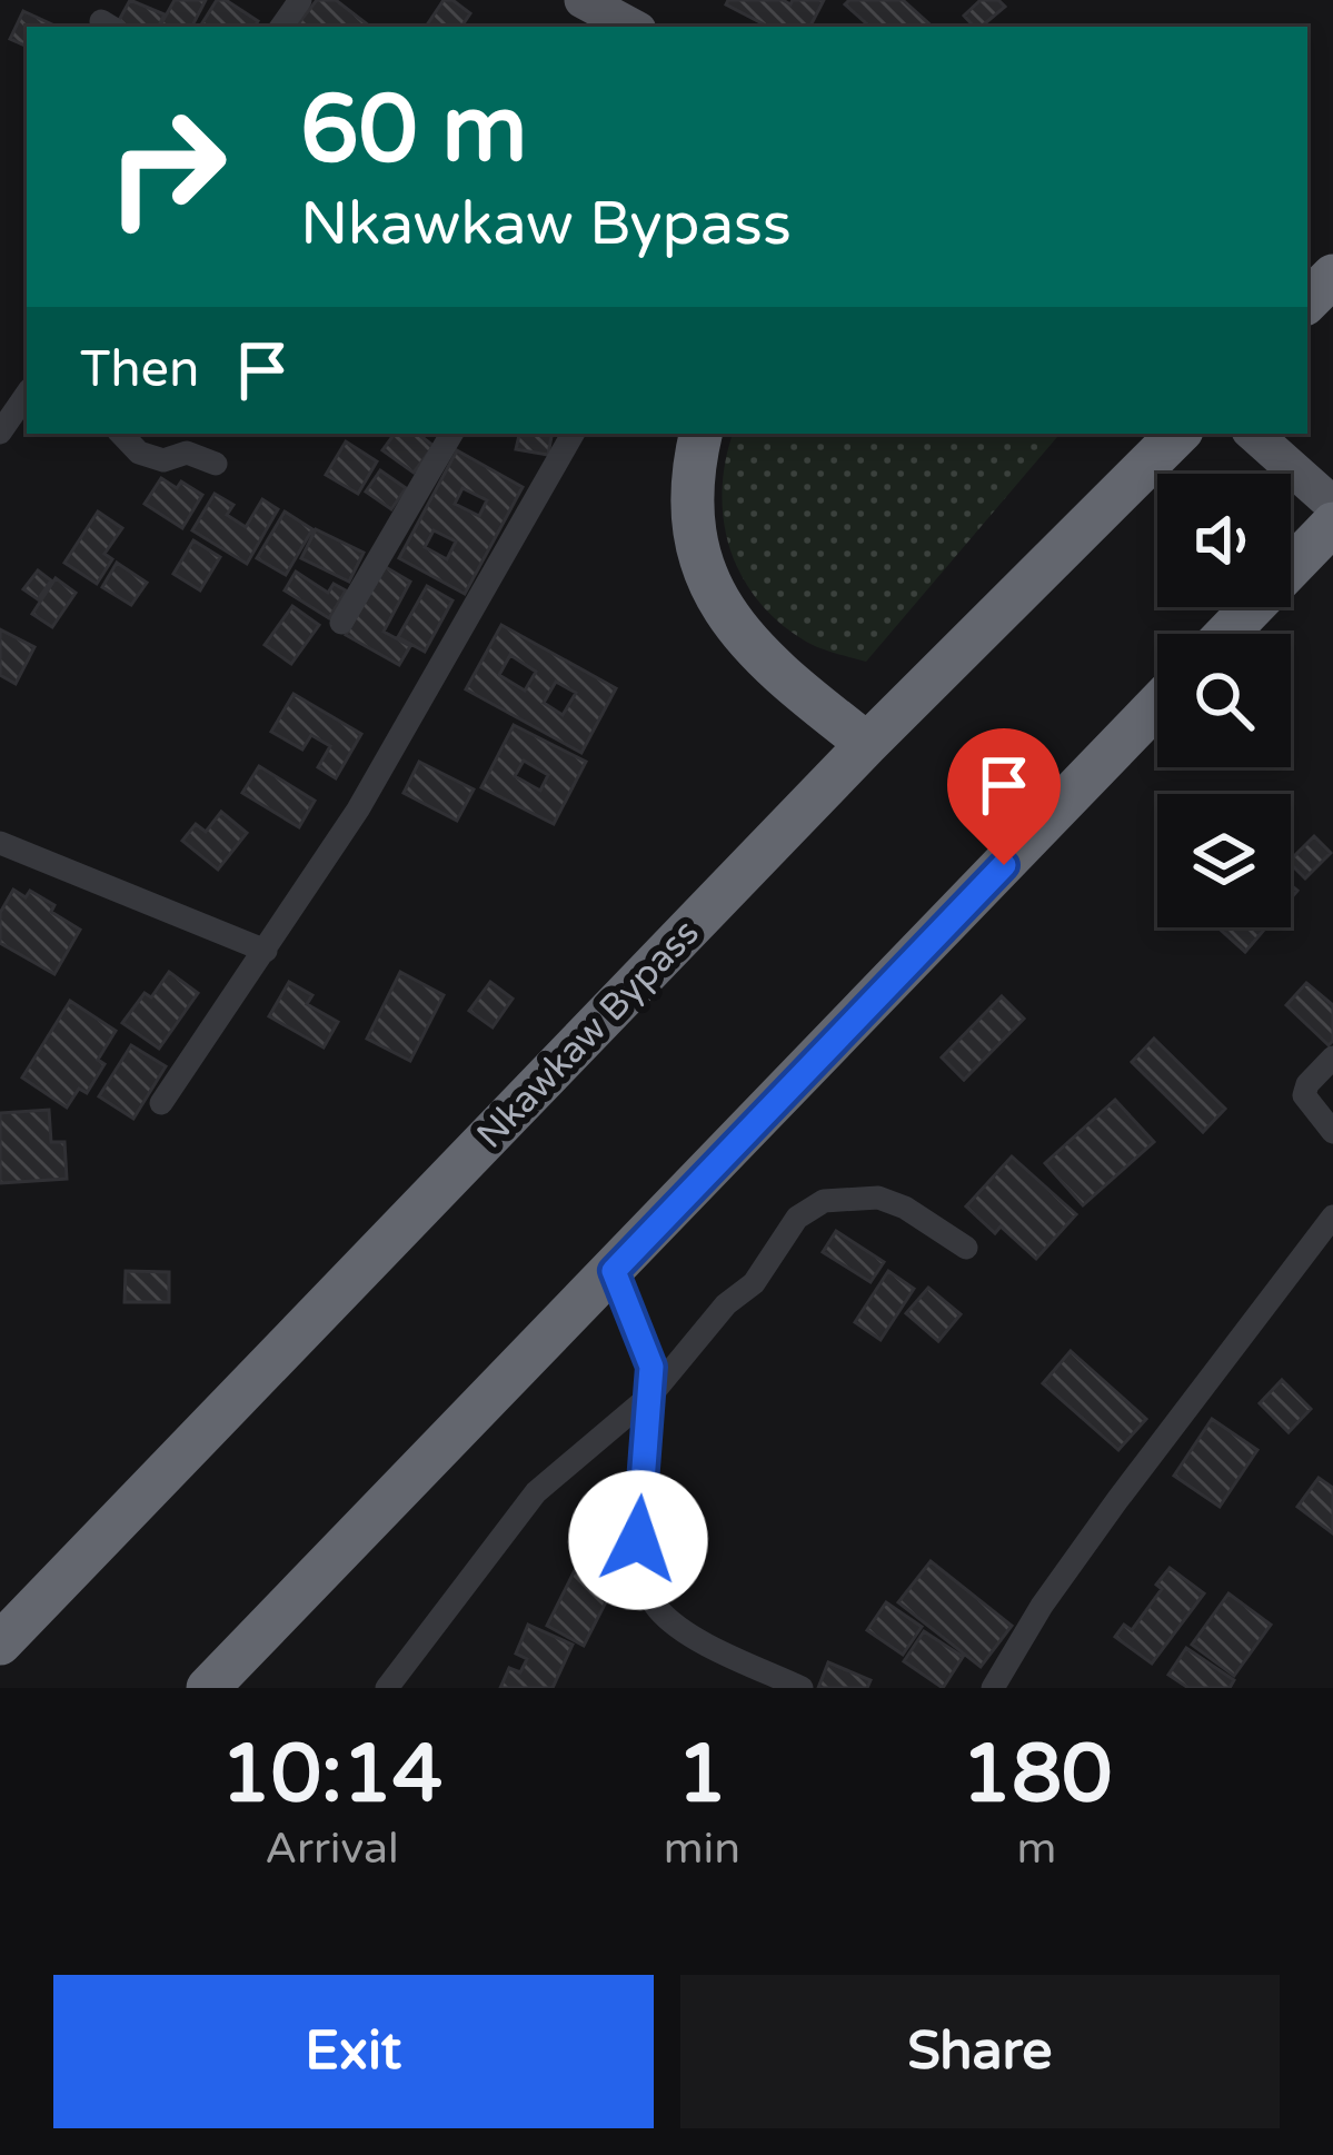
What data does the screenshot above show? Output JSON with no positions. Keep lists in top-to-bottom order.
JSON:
{
  "streets": {
    "highway": ["Nkawkaw Bypass"]
  },
  "page": {
    "turn": ["60 m", "Nkawkaw Bypass"],
    "then": "Then",
    "eta": [
      "10:14",
      "Arrival",
      "1",
      "min",
      "180",
      "m"
    ],
    "buttons": ["Exit", "Share"]
  }
}
